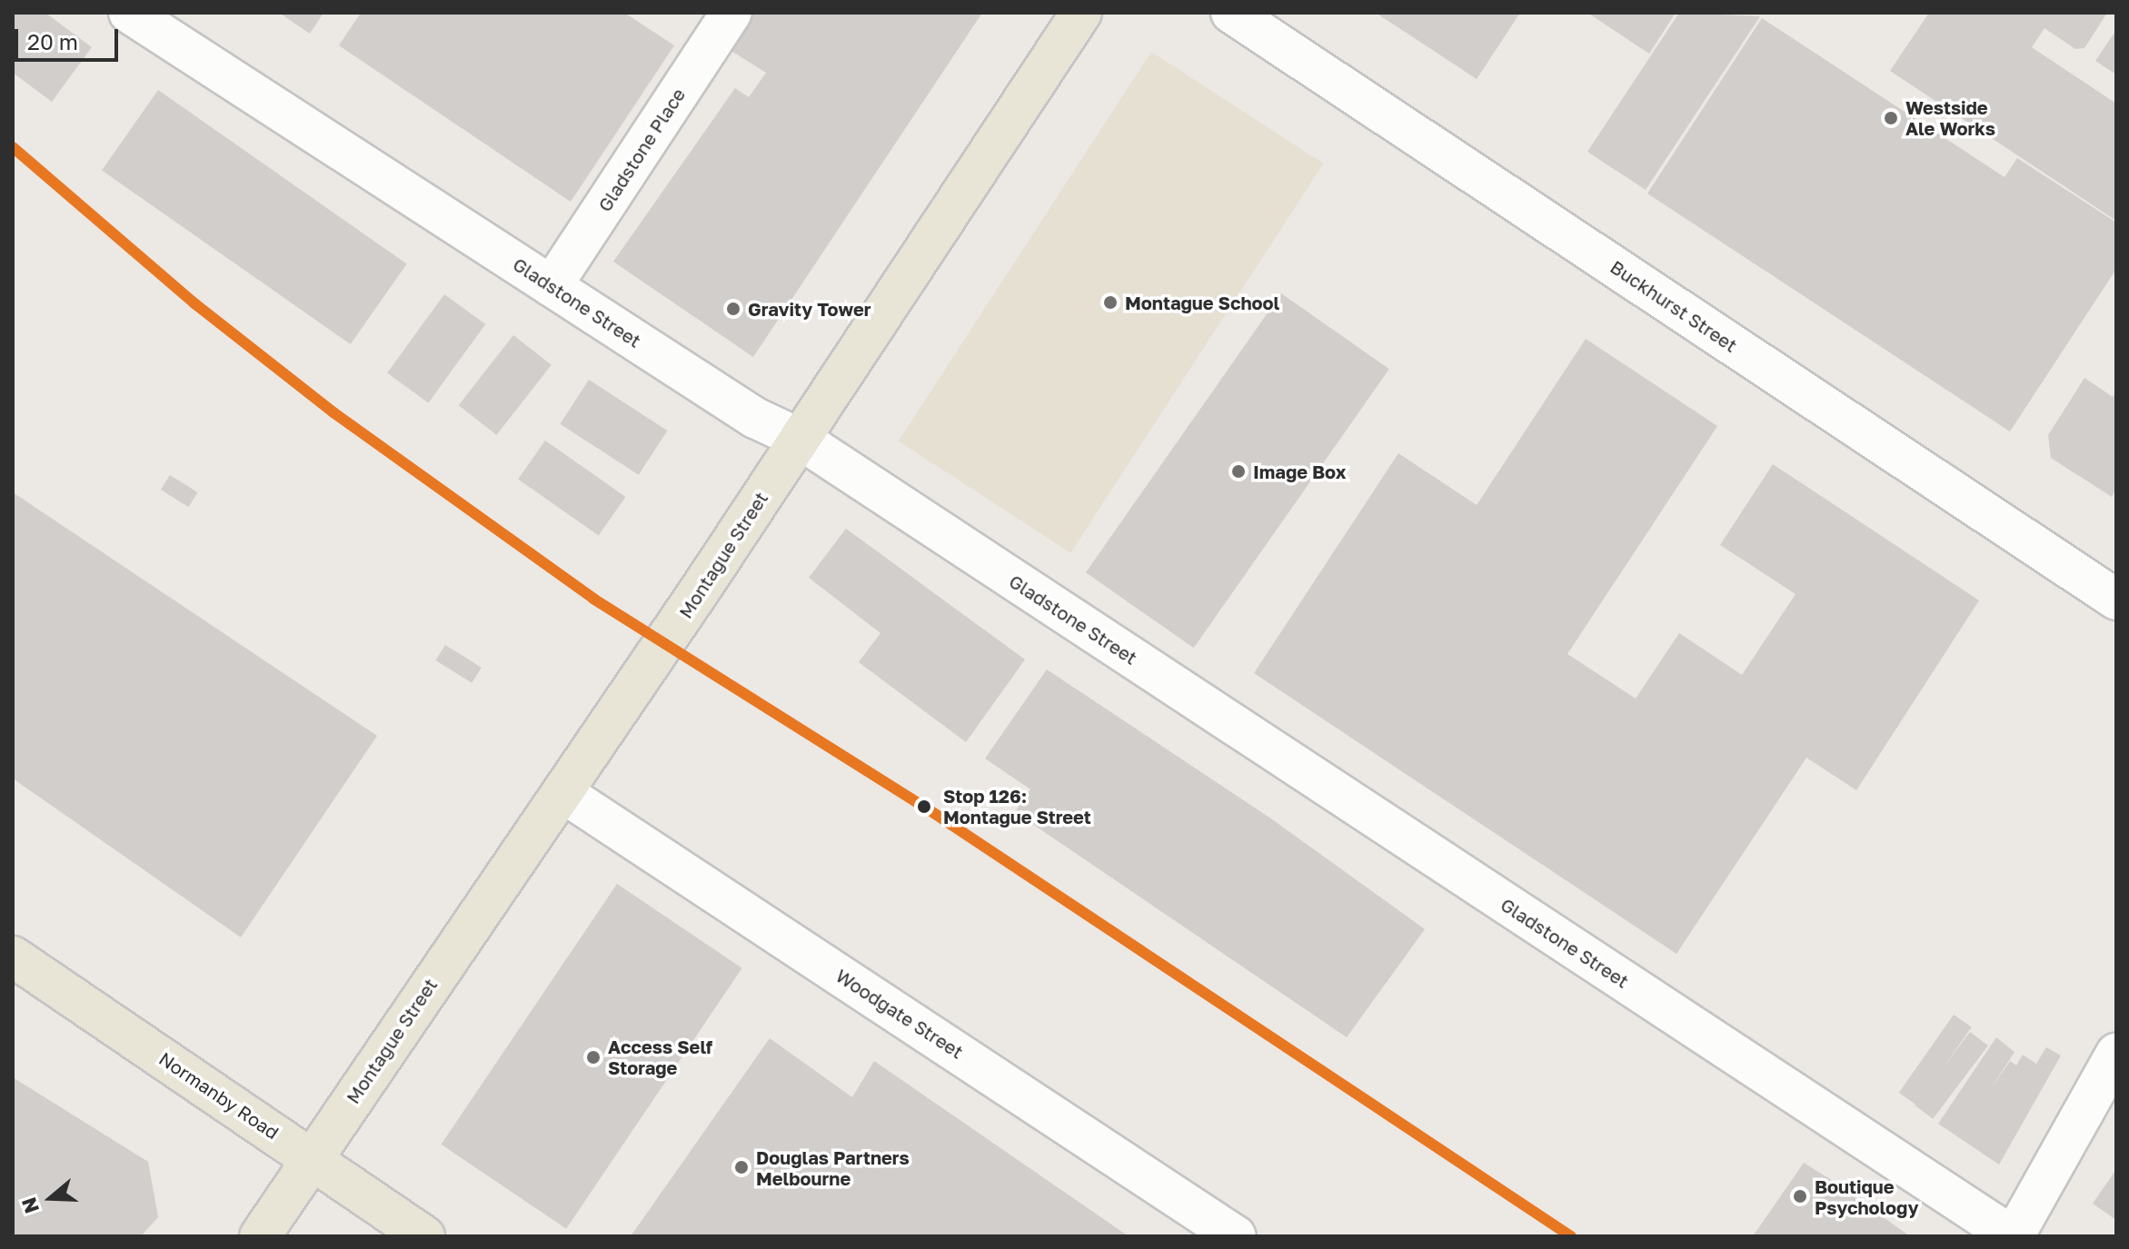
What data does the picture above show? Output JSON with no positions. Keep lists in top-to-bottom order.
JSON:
{
  "streets": {
    "main road": ["Montague Street", "Normanby Road"],
    "street": [
      "Gladstone Place",
      "Gladstone Street",
      "Buckhurst Street",
      "Woodgate Street"
    ]
  },
  "crossings": [
    ["Gladstone Place", "Gladstone Street"],
    ["Gladstone Street", "Montague Street"],
    ["Montague Street", "Woodgate Street"],
    ["Montague Street", "Normanby Road"]
  ],
  "places": [
    "Westside Ale Works",
    "Montague School",
    "Gravity Tower",
    "Image Box",
    "Stop 126: Montague Street",
    "Access Self Storage",
    "Douglas Partners Melbourne",
    "Boutique Psychology"
  ],
  "scale_bar": "20 m",
  "north": "left"
}
